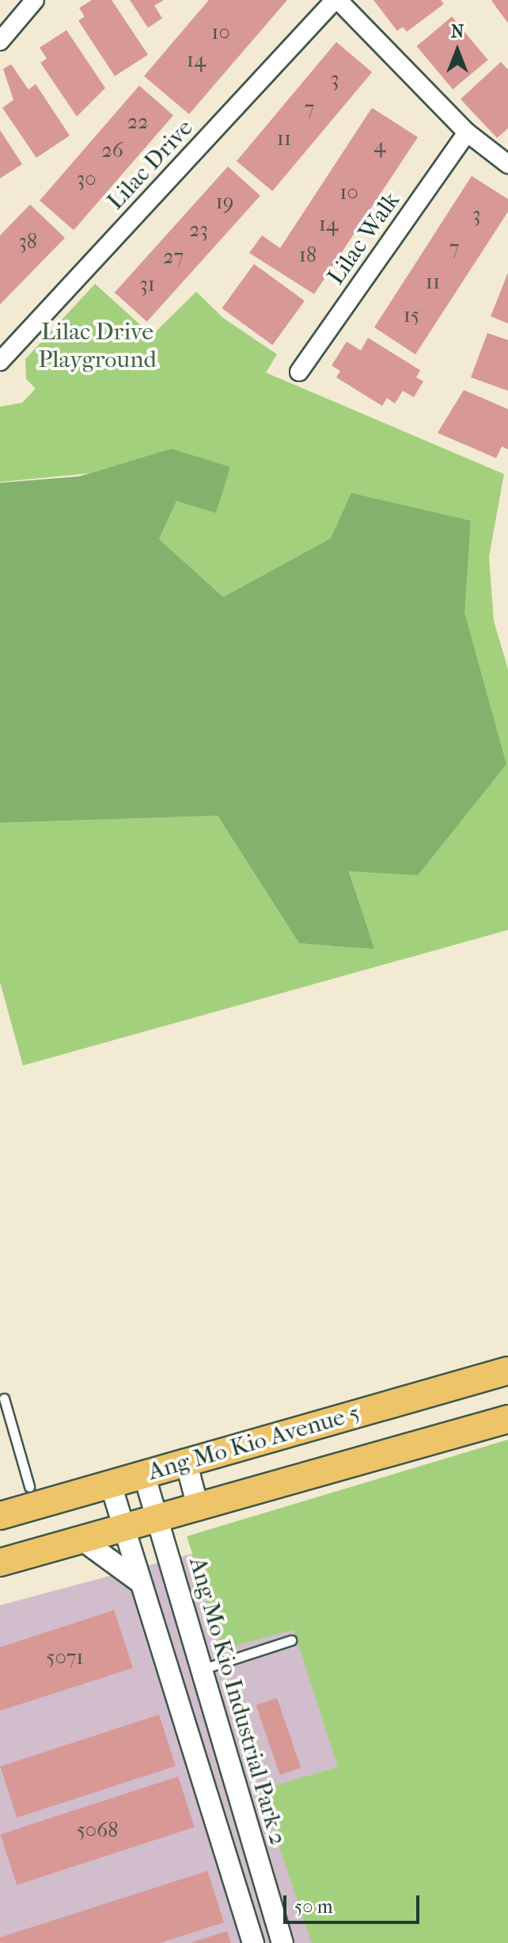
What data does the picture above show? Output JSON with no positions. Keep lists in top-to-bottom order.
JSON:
{
  "streets": {
    "main road": ["Ang Mo Kio Avenue 5"],
    "street": ["Lilac Drive", "Lilac Walk", "Ang Mo Kio Industrial Park 2"]
  },
  "crossings": [
    ["Ang Mo Kio Avenue 5", "Ang Mo Kio Industrial Park 2"]
  ],
  "parks": ["Lilac Drive Playground"],
  "house_numbers": [
    "10",
    "14",
    "3",
    "7",
    "22",
    "11",
    "4",
    "26",
    "30",
    "10",
    "19",
    "3",
    "14",
    "23",
    "38",
    "7",
    "18",
    "27",
    "11",
    "31",
    "15",
    "5071",
    "5068"
  ],
  "scale_bar": "50 m",
  "north": "top"
}
